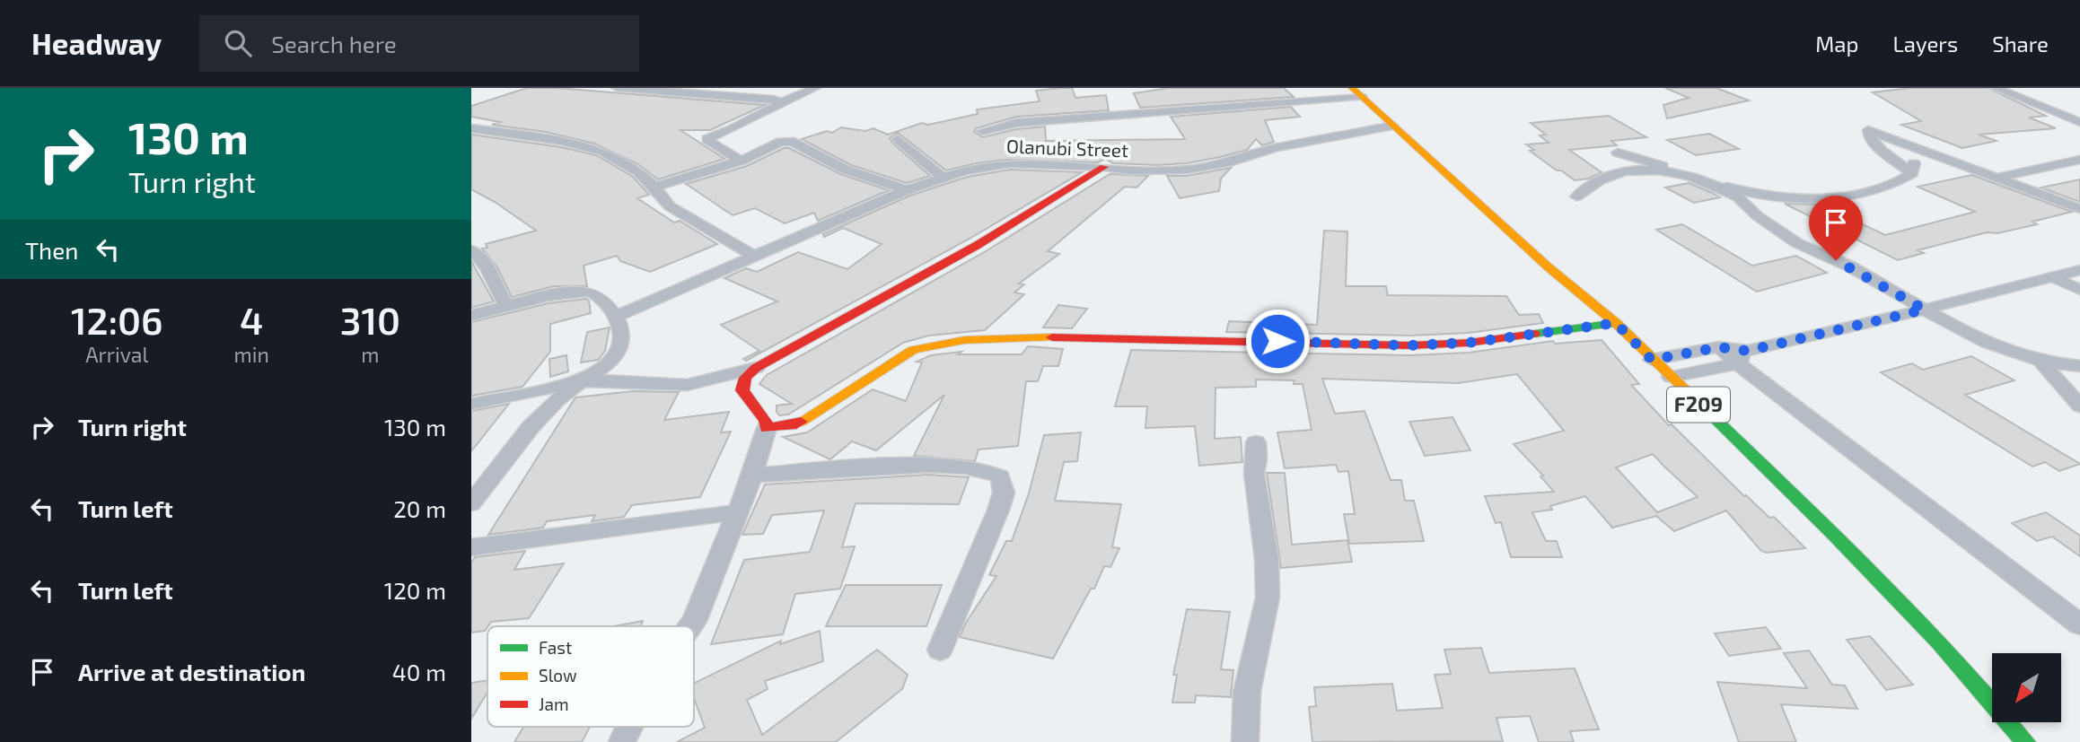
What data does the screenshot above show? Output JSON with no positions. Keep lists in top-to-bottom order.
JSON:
{
  "streets": {
    "street": ["Olanubi Street", "F209"]
  },
  "crossings": [
    ["Olanubi Street", "F209"]
  ],
  "legend": ["Fast", "Slow", "Jam"],
  "north": "bottom left",
  "page": {
    "header": "Headway",
    "search": "Search here",
    "nav": ["Map", "Layers", "Share"],
    "turn": ["130 m", "Turn right"],
    "then": "Then",
    "eta": [
      "12:06",
      "Arrival",
      "4",
      "min",
      "310",
      "m"
    ],
    "list": [
      {
        "name": "Turn right",
        "value": "130 m"
      },
      {
        "name": "Turn left",
        "value": "20 m"
      },
      {
        "name": "Turn left",
        "value": "120 m"
      },
      {
        "name": "Arrive at destination",
        "value": "40 m"
      }
    ]
  }
}
